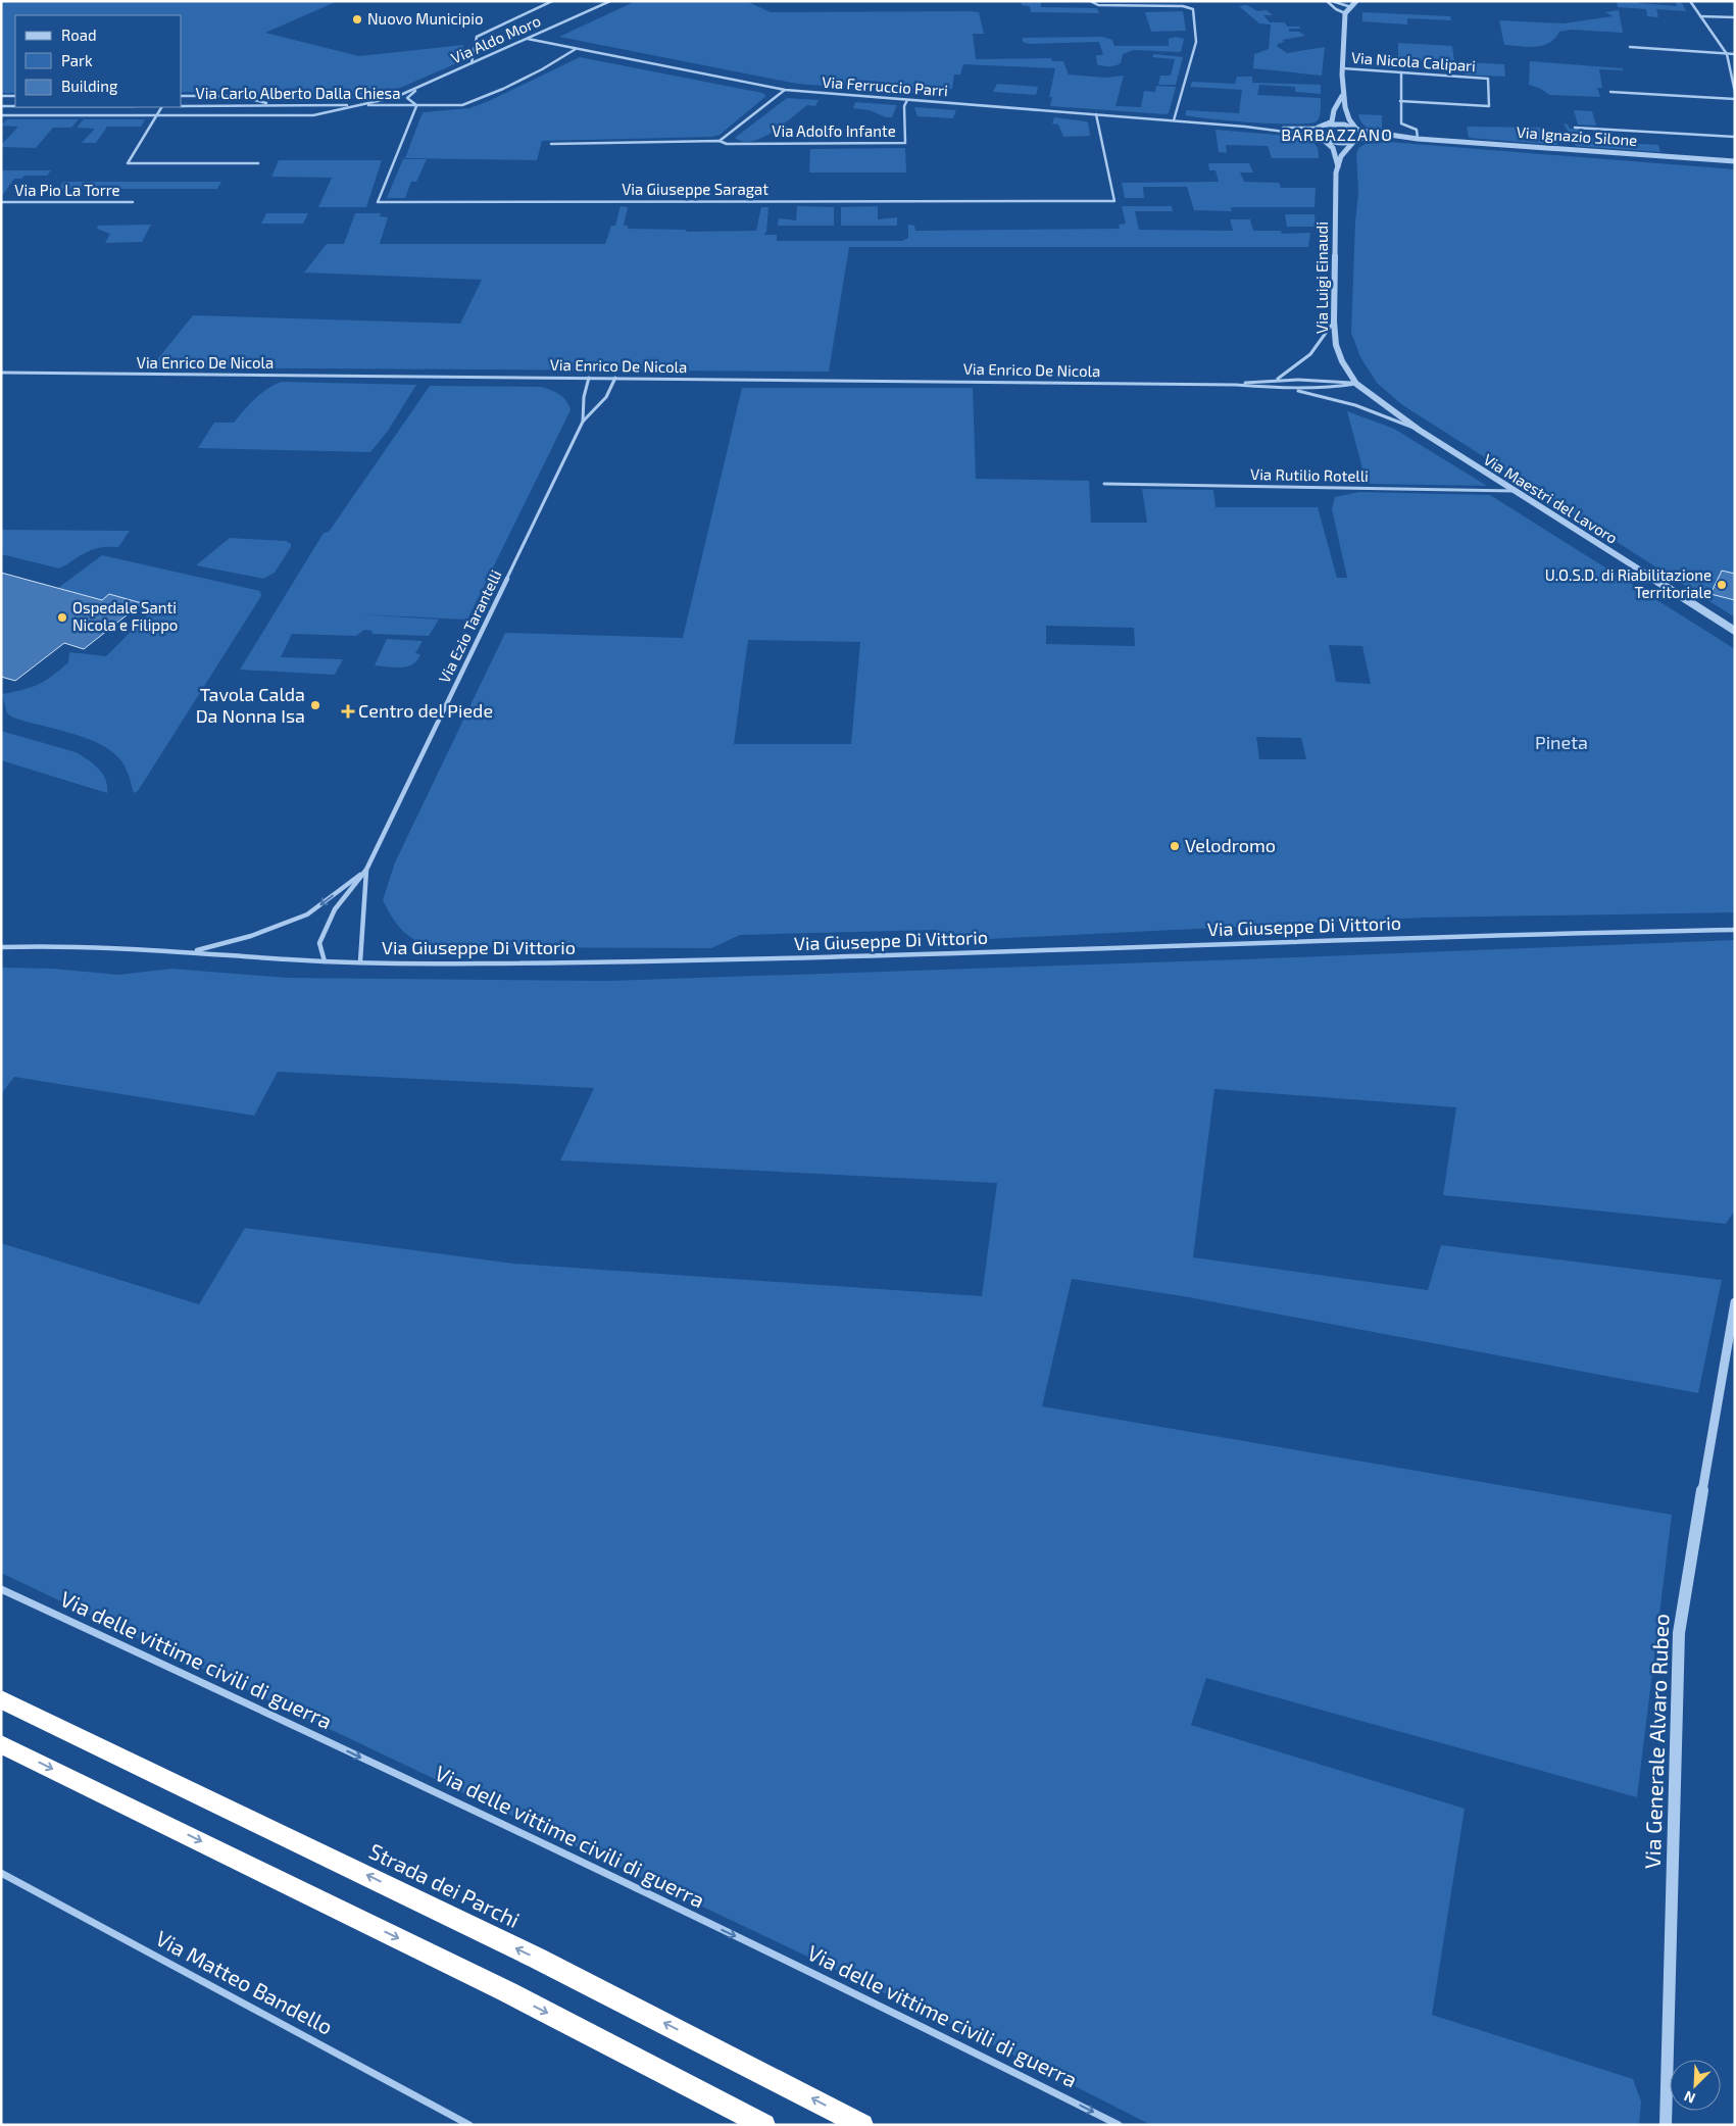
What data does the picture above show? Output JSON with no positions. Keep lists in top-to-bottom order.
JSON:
{
  "streets": {
    "highway": ["Strada dei Parchi"],
    "street": [
      "Via Aldo Moro",
      "Via Nicola Calipari",
      "Via Ferruccio Parri",
      "Via Carlo Alberto Dalla Chiesa",
      "Via Adolfo Infante",
      "Via Ignazio Silone",
      "Via Giuseppe Saragat",
      "Via Pio La Torre",
      "Via Luigi Einaudi",
      "Via Enrico De Nicola",
      "Via Rutilio Rotelli",
      "Via Maestri del Lavoro",
      "Via Ezio Tarantelli",
      "Via Giuseppe Di Vittorio",
      "Via delle vittime civili di guerra",
      "Via Generale Alvaro Rubeo",
      "Via Matteo Bandello"
    ]
  },
  "crossings": [
    ["Via Aldo Moro", "Via Ferruccio Parri"],
    ["Via Aldo Moro", "Via Carlo Alberto Dalla Chiesa"],
    ["Via Ferruccio Parri", "Via Adolfo Infante"],
    ["Via Ferruccio Parri", "Via Giuseppe Saragat"],
    ["Via Carlo Alberto Dalla Chiesa", "Via Giuseppe Saragat"],
    ["Via Luigi Einaudi", "Via Maestri del Lavoro"],
    ["Via Rutilio Rotelli", "Via Maestri del Lavoro"]
  ],
  "one_way": ["Via delle vittime civili di guerra"],
  "districts": ["BARBAZZANO"],
  "parks": ["Pineta"],
  "places": {
    "other": [
      "Nuovo Municipio",
      "U.O.S.D. di Riabilitazione Territoriale",
      "Ospedale Santi Nicola e Filippo",
      "Tavola Calda Da Nonna Isa",
      "Velodromo"
    ],
    "health": ["Centro del Piede"]
  },
  "legend": ["Road", "Park", "Building"],
  "north": "bottom left"
}
